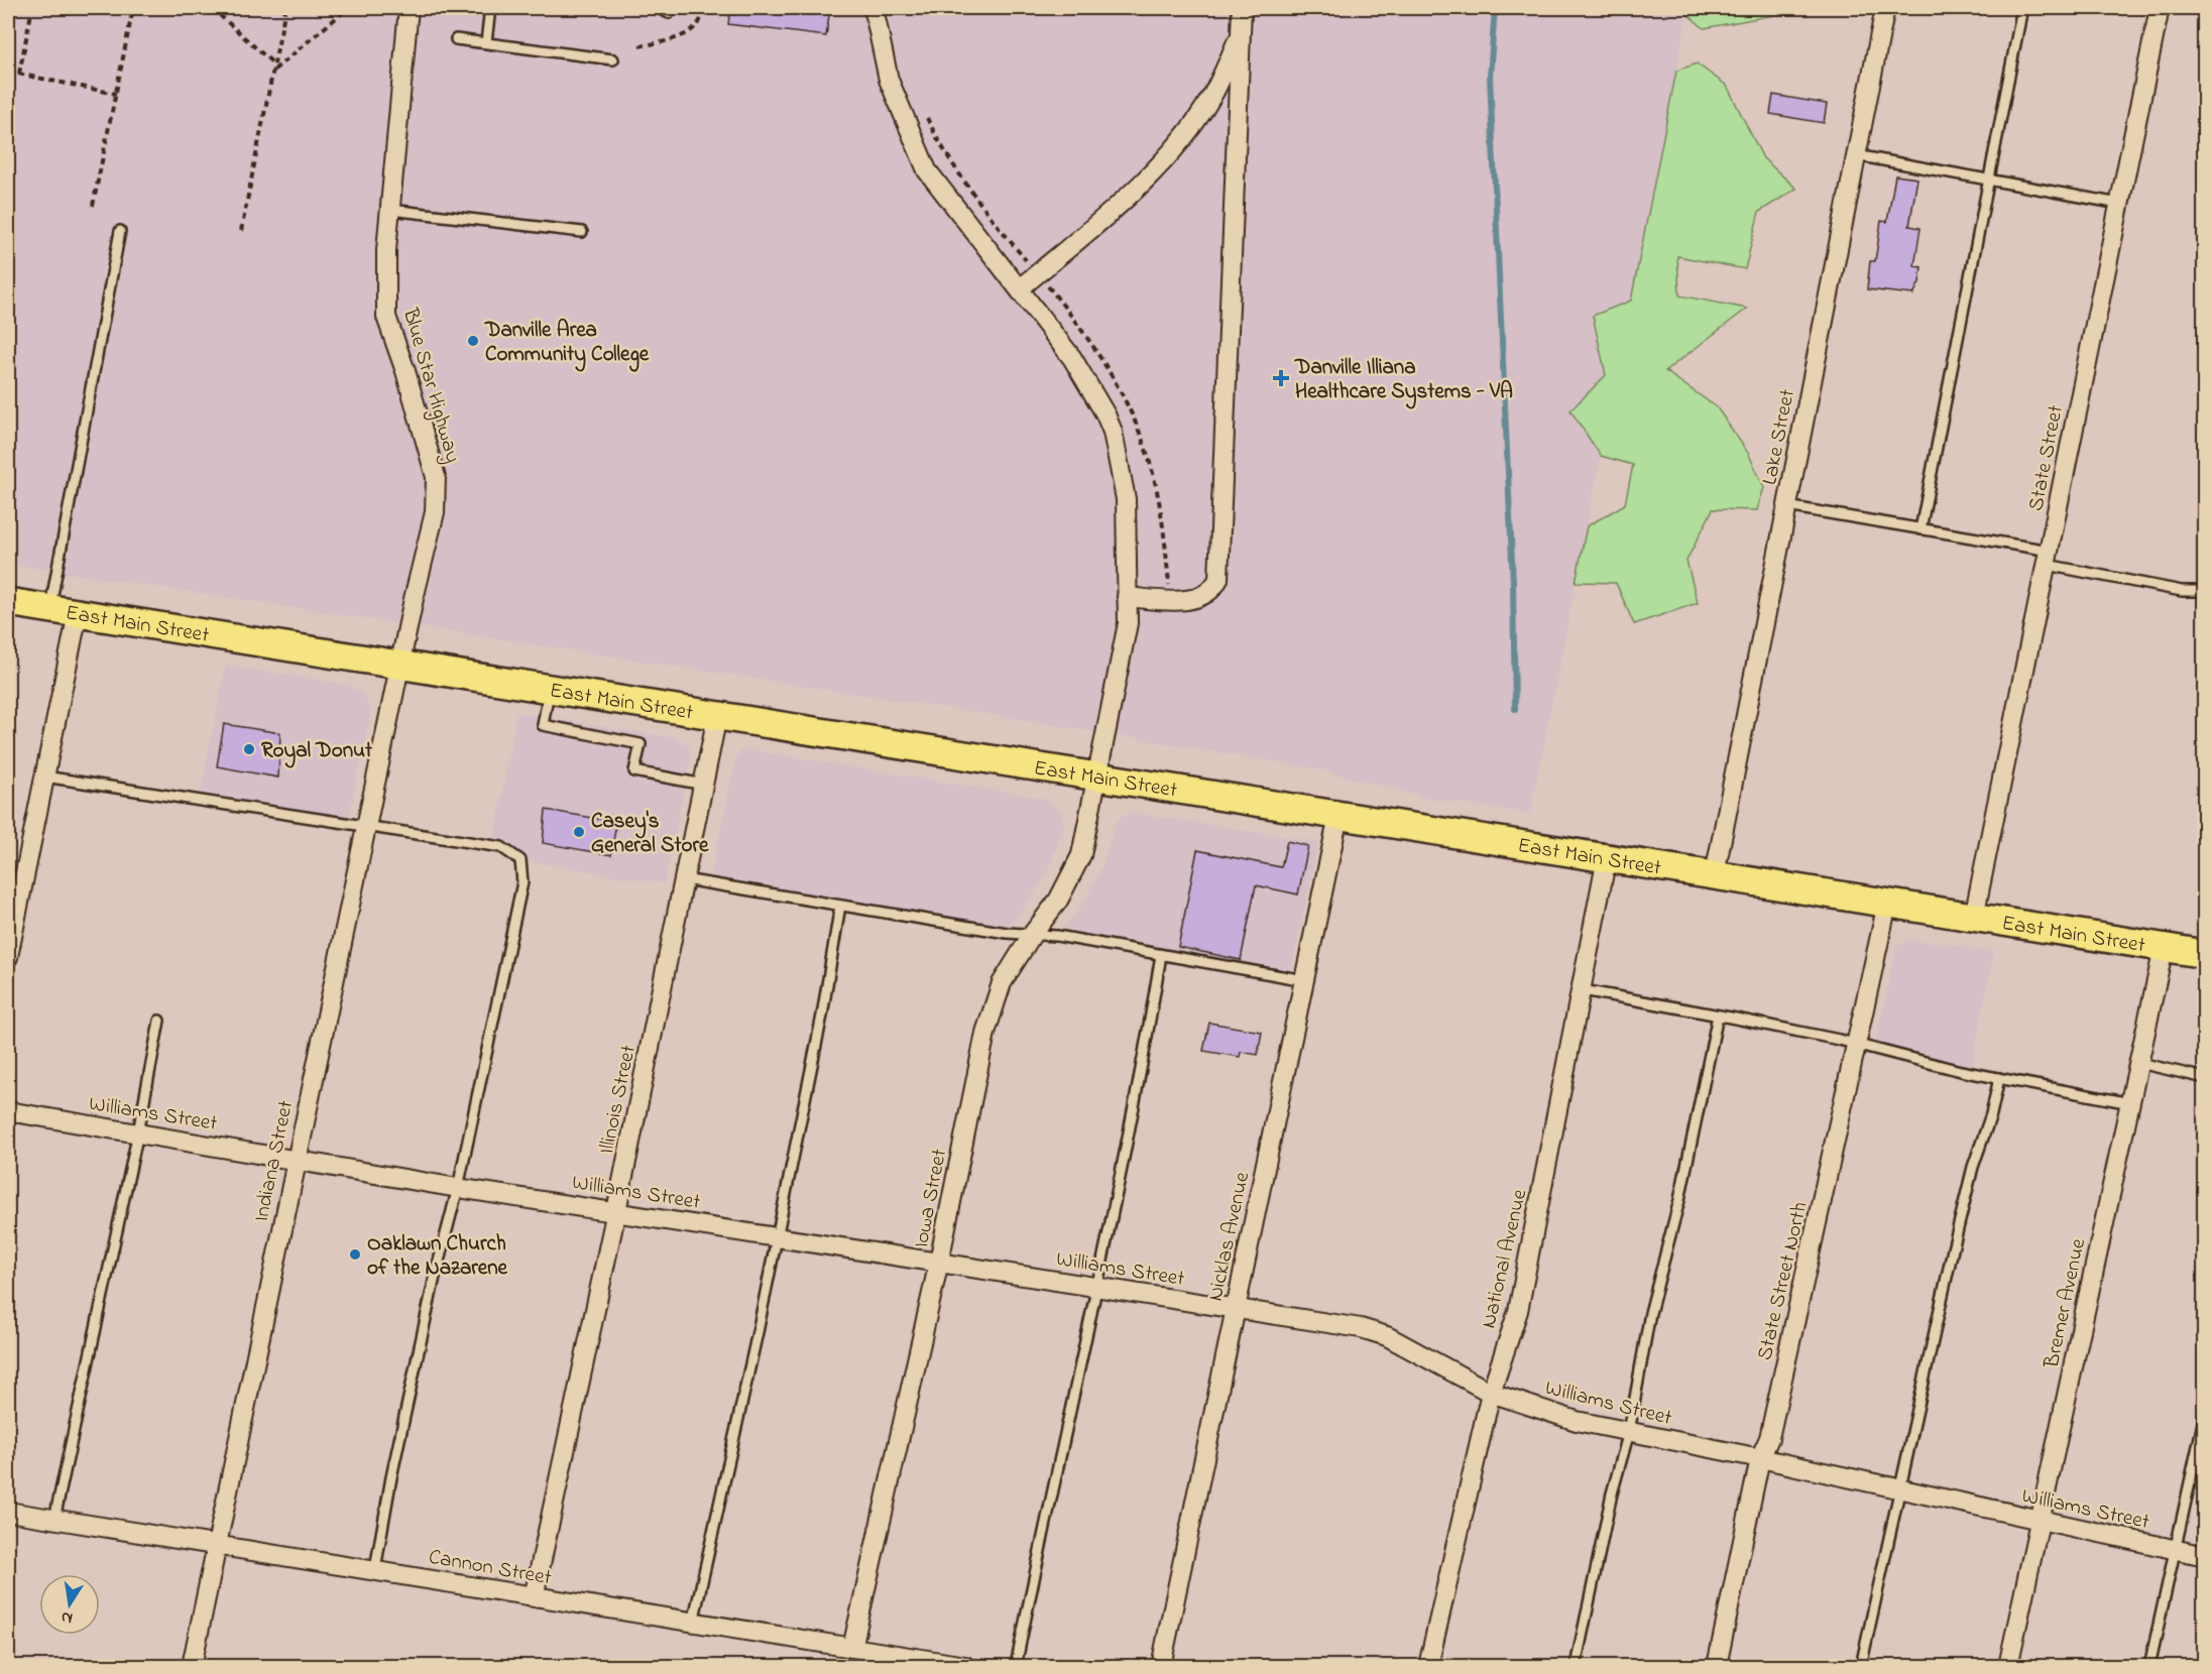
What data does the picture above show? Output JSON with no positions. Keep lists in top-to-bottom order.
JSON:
{
  "streets": {
    "main road": ["East Main Street"],
    "street": [
      "Blue Star Highway",
      "Lake Street",
      "State Street",
      "Illinois Street",
      "Williams Street",
      "Indiana Street",
      "Iowa Street",
      "Nicklas Avenue",
      "National Avenue",
      "State Street North",
      "Bremer Avenue",
      "Cannon Street"
    ]
  },
  "crossings": [
    ["Blue Star Highway", "East Main Street"],
    ["Blue Star Highway", "Indiana Street"],
    ["Lake Street", "East Main Street"],
    ["State Street", "East Main Street"],
    ["East Main Street", "Illinois Street"],
    ["East Main Street", "Indiana Street"],
    ["East Main Street", "Iowa Street"],
    ["East Main Street", "Nicklas Avenue"],
    ["East Main Street", "National Avenue"],
    ["East Main Street", "State Street North"],
    ["East Main Street", "Bremer Avenue"],
    ["Illinois Street", "Williams Street"],
    ["Illinois Street", "Cannon Street"],
    ["Williams Street", "Indiana Street"],
    ["Williams Street", "Iowa Street"],
    ["Williams Street", "Nicklas Avenue"],
    ["Williams Street", "National Avenue"],
    ["Williams Street", "State Street North"],
    ["Williams Street", "Bremer Avenue"],
    ["Indiana Street", "Cannon Street"],
    ["Iowa Street", "Cannon Street"]
  ],
  "places": {
    "other": [
      "Danville Area Community College",
      "Royal Donut",
      "Casey's General Store",
      "Oaklawn Church of the Nazarene"
    ],
    "health": ["Danville Illiana Healthcare Systems - VA"]
  },
  "north": "bottom"
}
